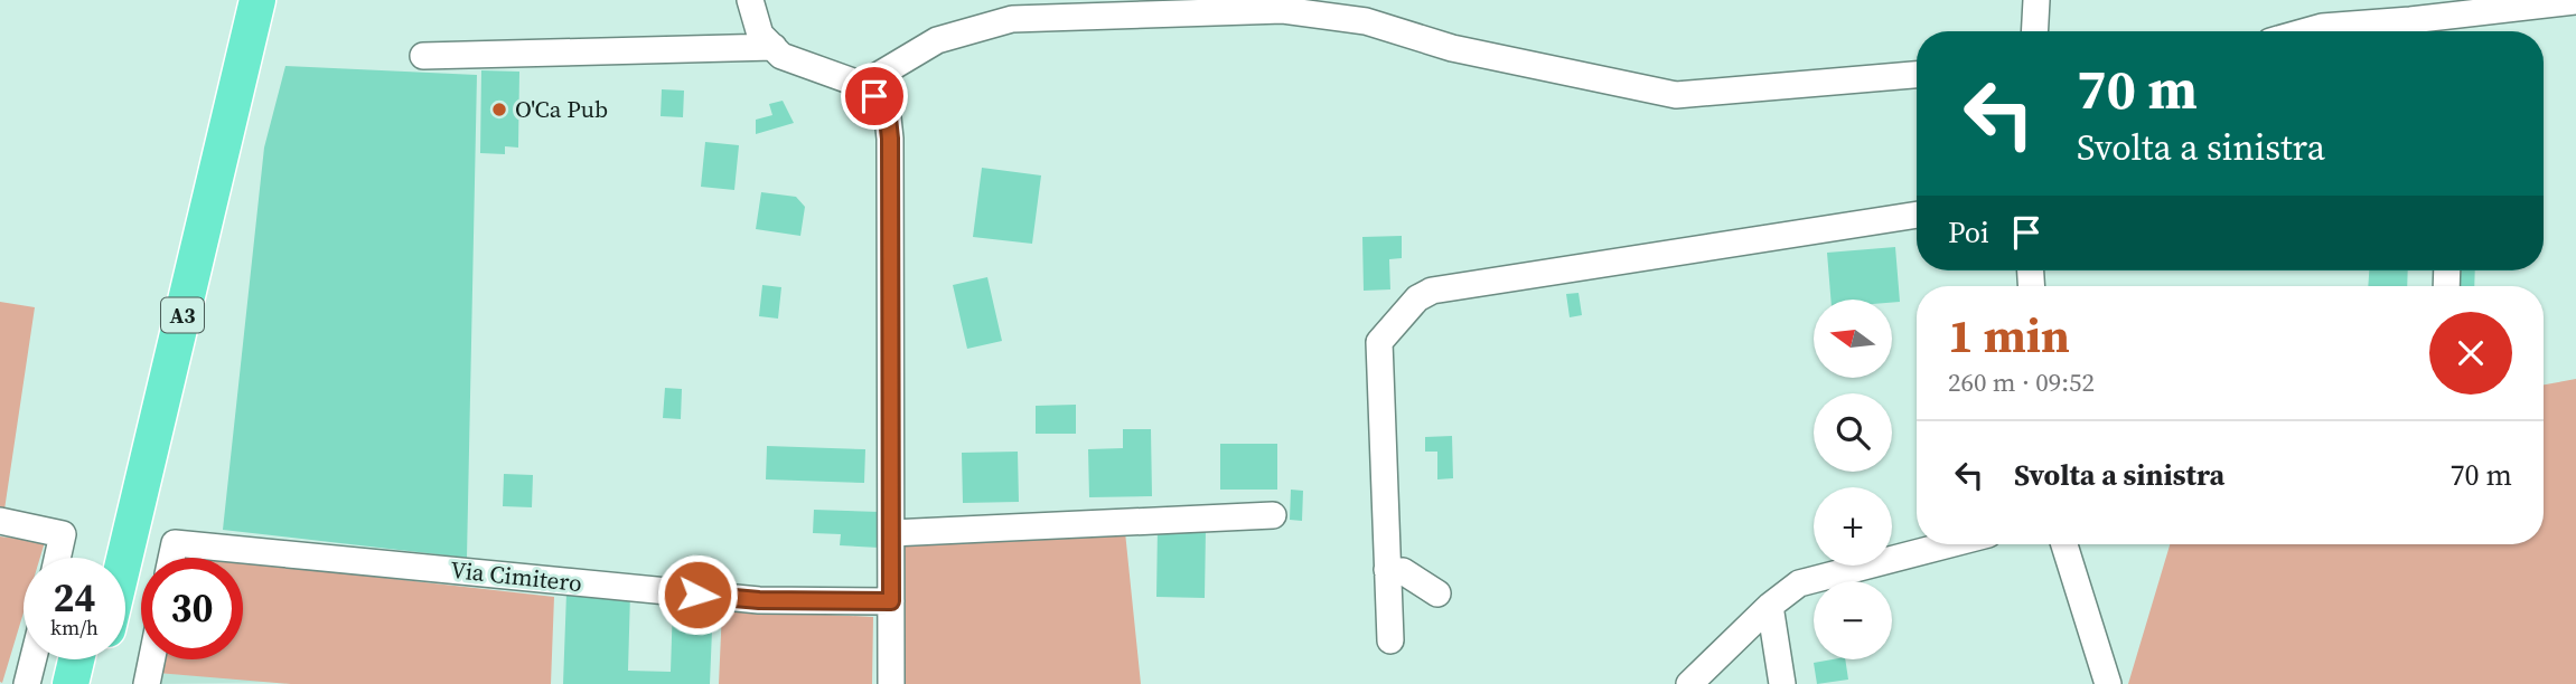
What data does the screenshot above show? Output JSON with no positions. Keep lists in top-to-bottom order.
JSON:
{
  "streets": {
    "highway": ["A3"],
    "street": ["Via Cimitero"]
  },
  "places": ["O'Ca Pub"],
  "north": "left",
  "page": {
    "turn": ["70 m", "Svolta a sinistra"],
    "then": "Poi",
    "heading": ["1 min", "260 m · 09:52"],
    "map_buttons": ["+", "−"],
    "list": [
      {
        "name": "Svolta a sinistra",
        "value": "70 m"
      }
    ],
    "speed": "24 km/h",
    "limit": "30"
  }
}
